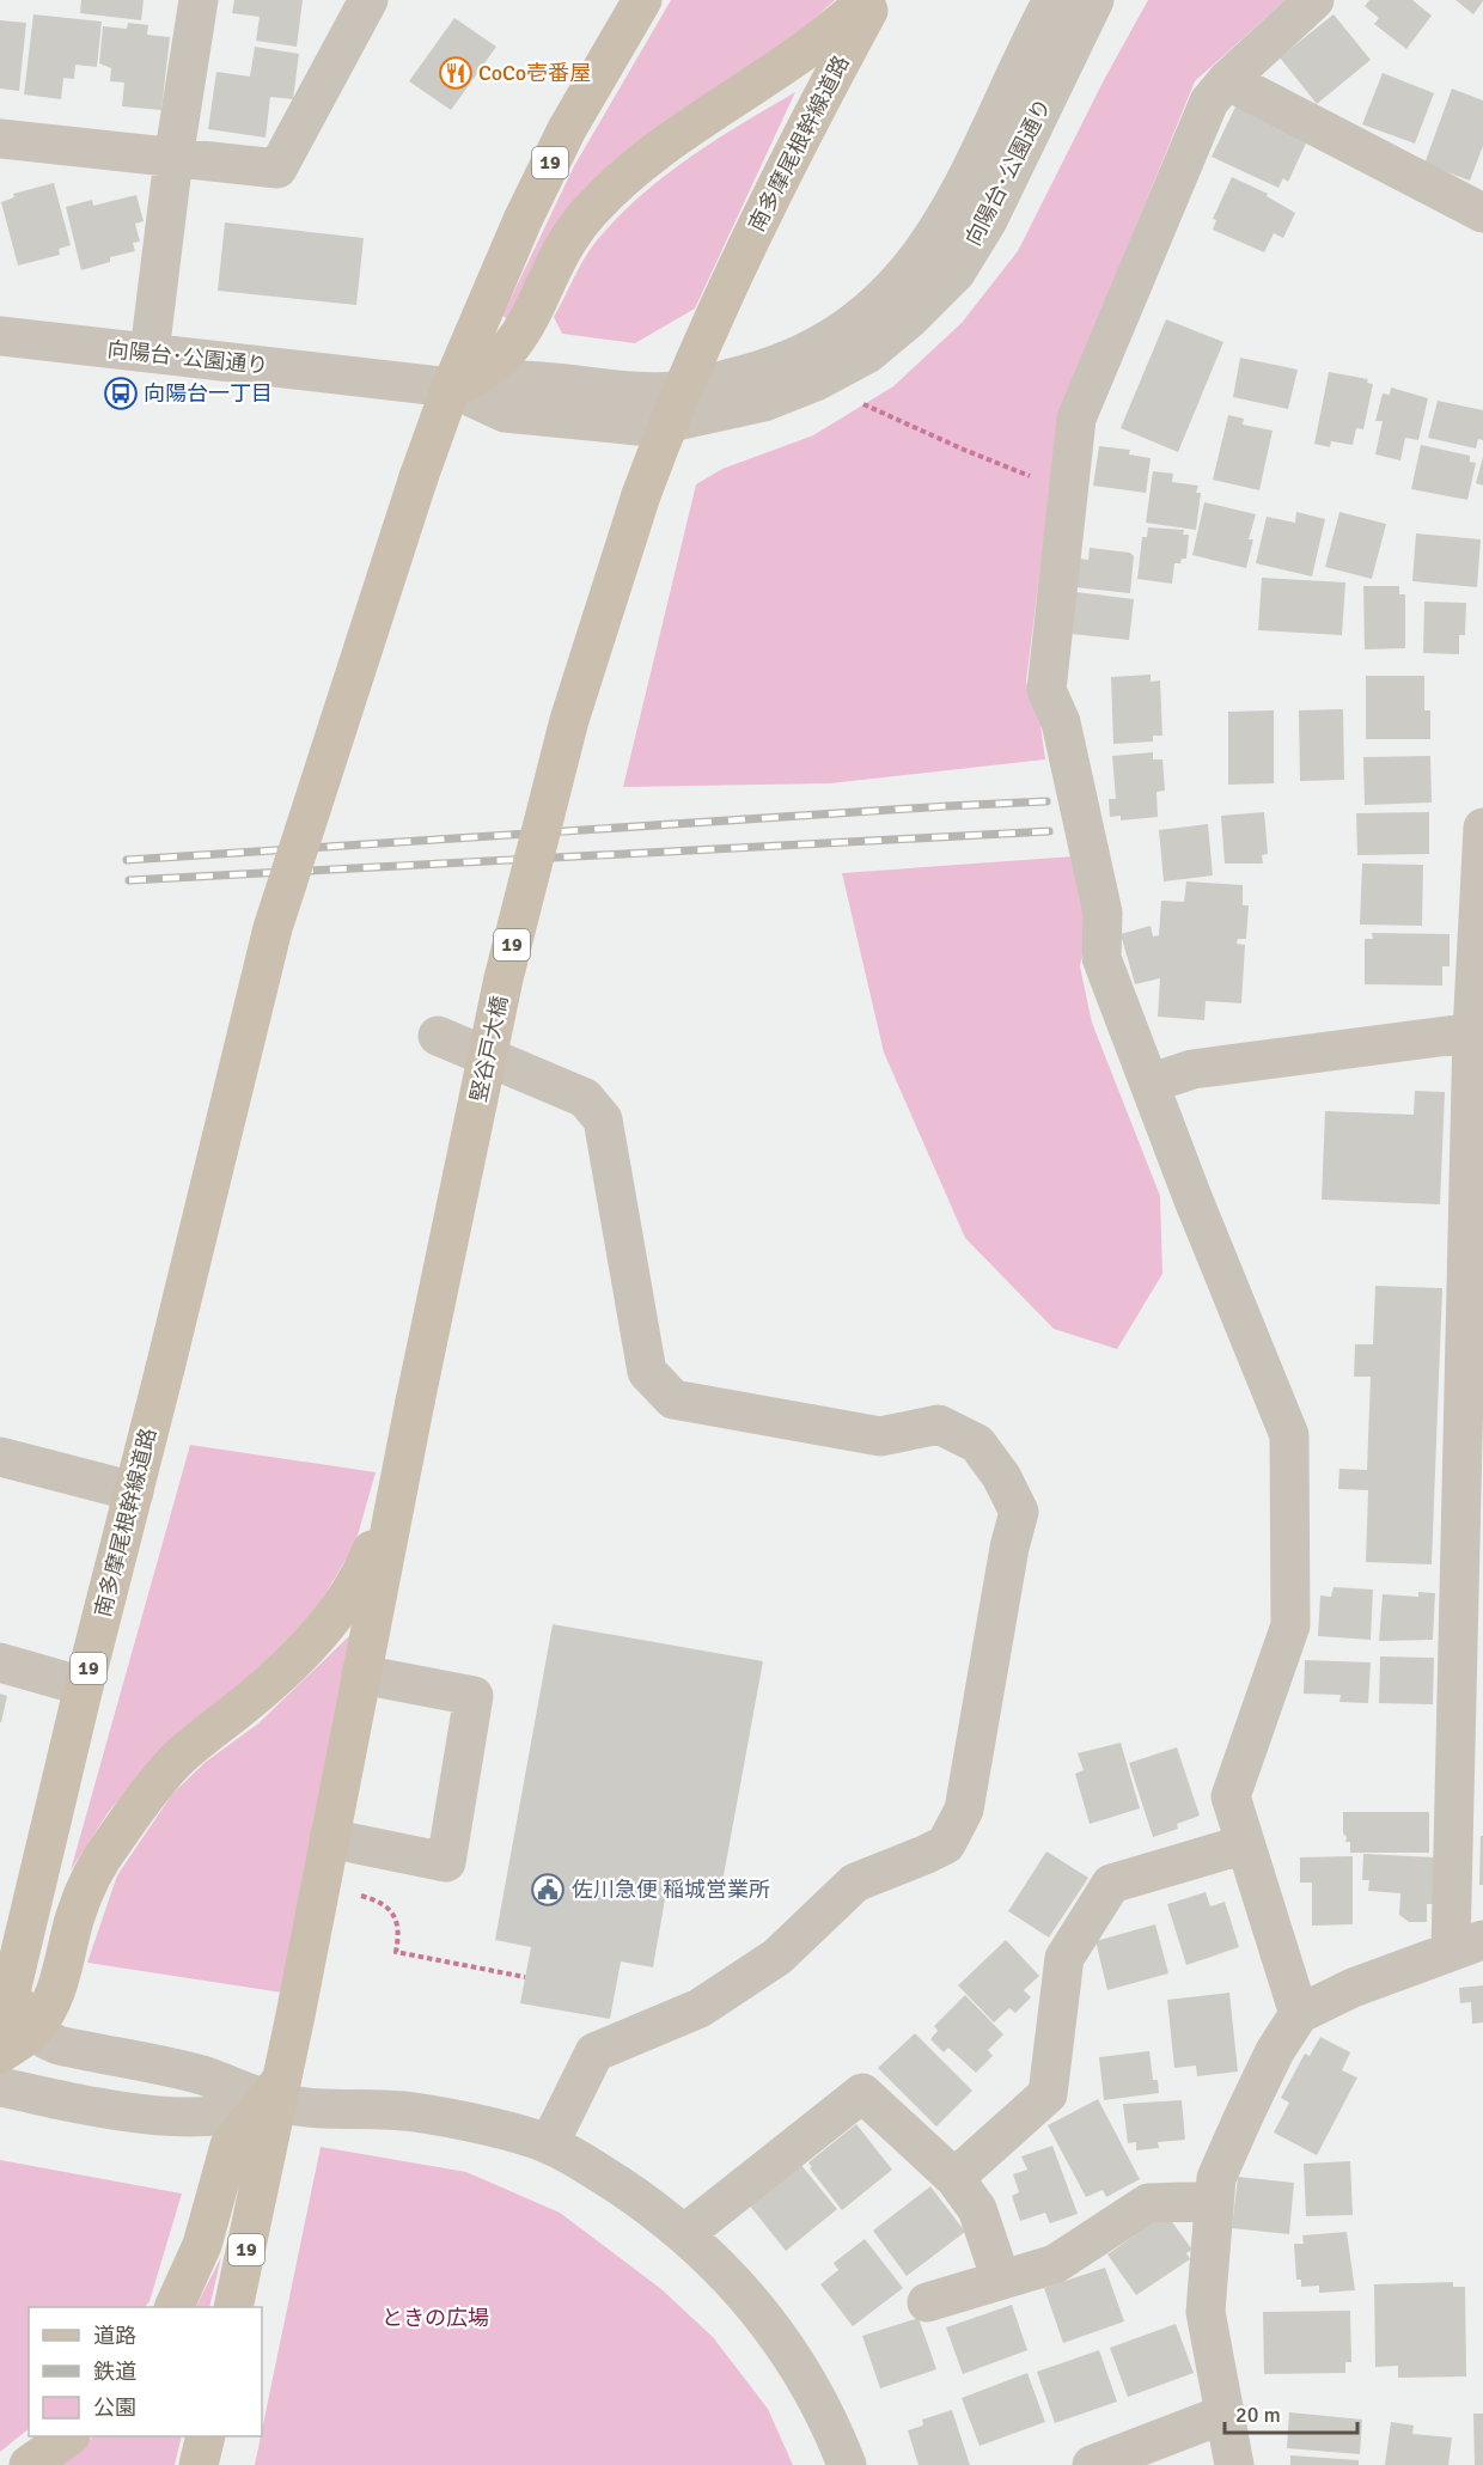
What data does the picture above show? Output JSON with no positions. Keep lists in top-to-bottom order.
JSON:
{
  "streets": {
    "main road": ["南多摩尾根幹線道路", "19", "竪谷戸大橋"],
    "street": ["向陽台･公園通り"]
  },
  "crossings": [
    ["南多摩尾根幹線道路", "19"],
    ["南多摩尾根幹線道路", "向陽台･公園通り"],
    ["南多摩尾根幹線道路", "竪谷戸大橋"],
    ["19", "向陽台･公園通り"],
    ["19", "竪谷戸大橋"],
    ["向陽台･公園通り", "竪谷戸大橋"]
  ],
  "parks": ["ときの広場"],
  "places": {
    "restaurant": ["CoCo壱番屋"],
    "bus stop": ["向陽台一丁目"],
    "public building": ["佐川急便 稲城営業所"]
  },
  "legend": ["道路", "鉄道", "公園"],
  "scale_bar": "20 m"
}
